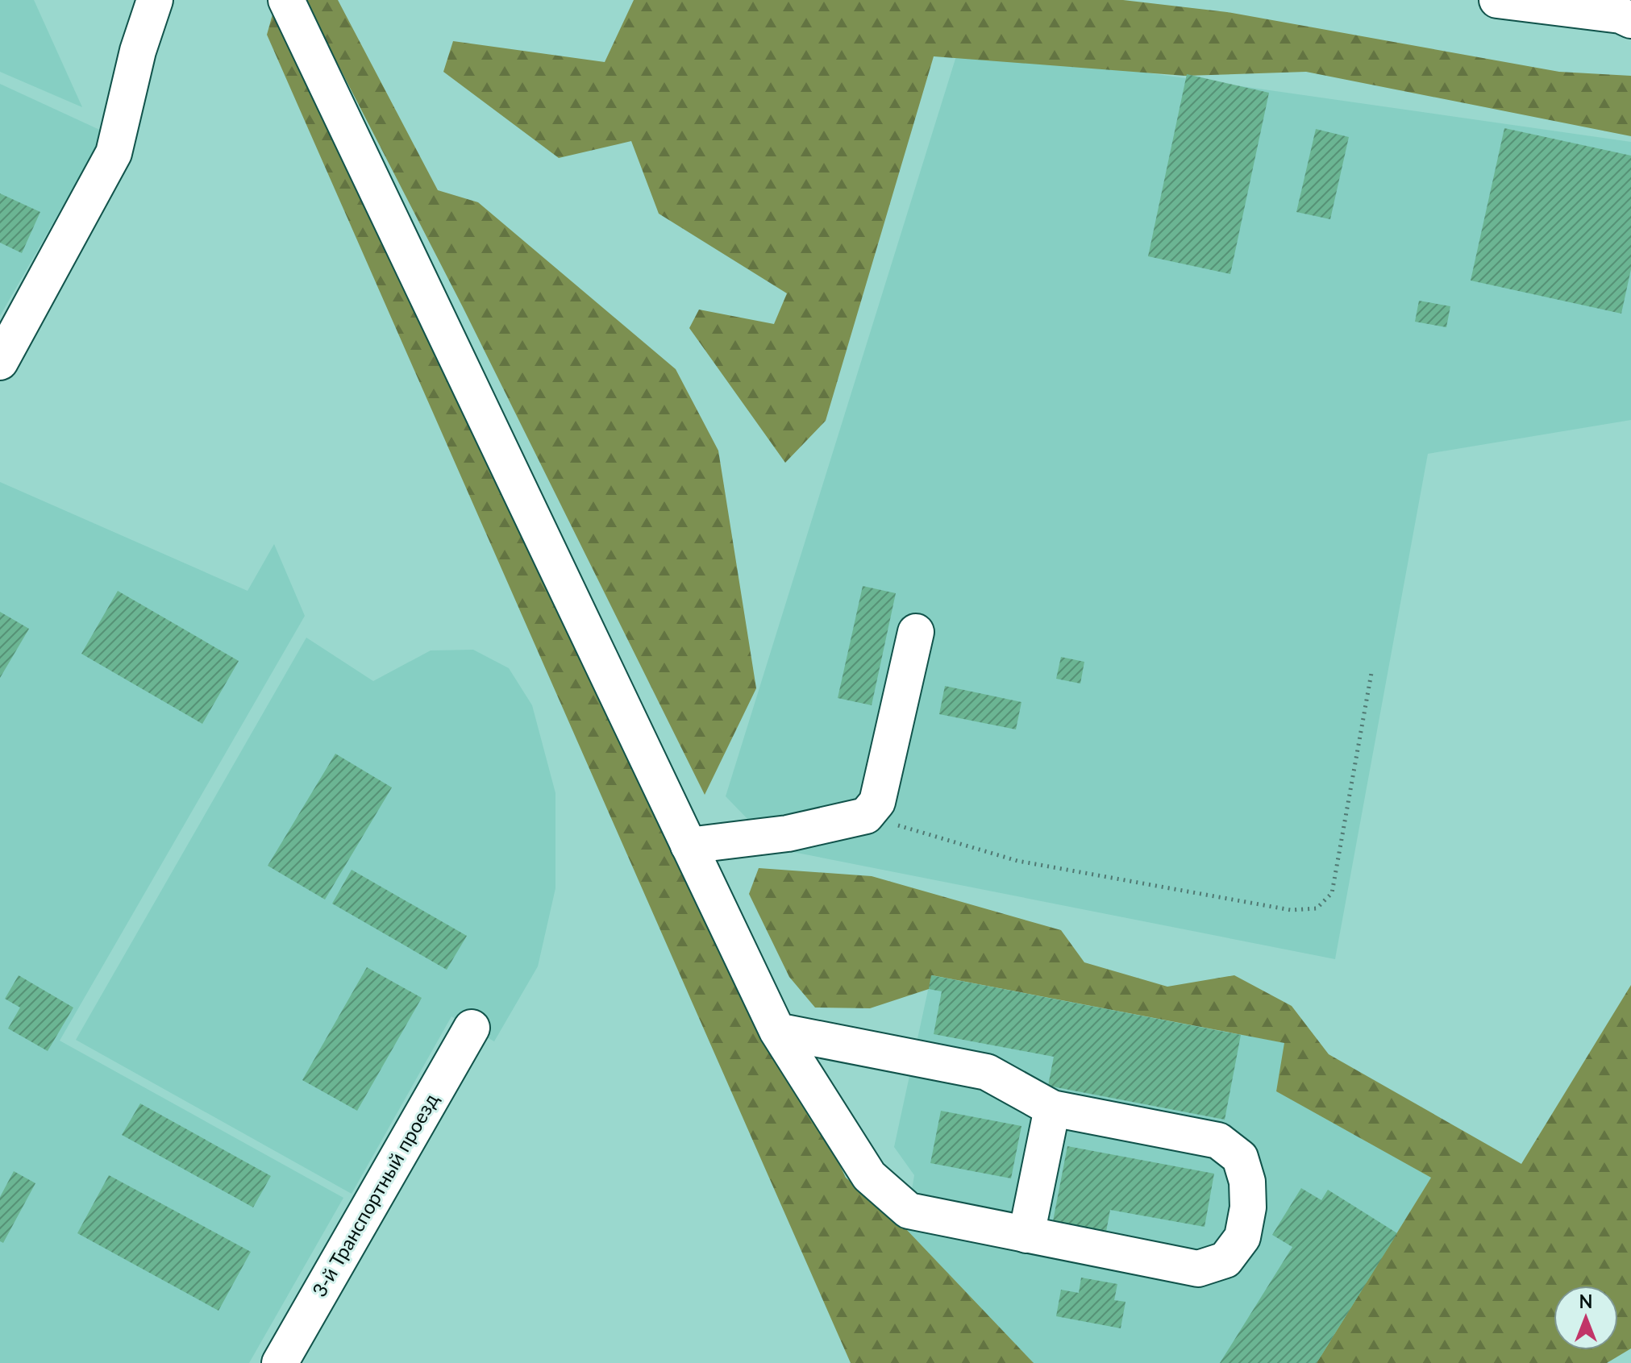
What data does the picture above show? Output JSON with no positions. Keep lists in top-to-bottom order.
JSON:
{
  "streets": {
    "street": ["3-й Транспортный проезд"]
  },
  "north": "top"
}
